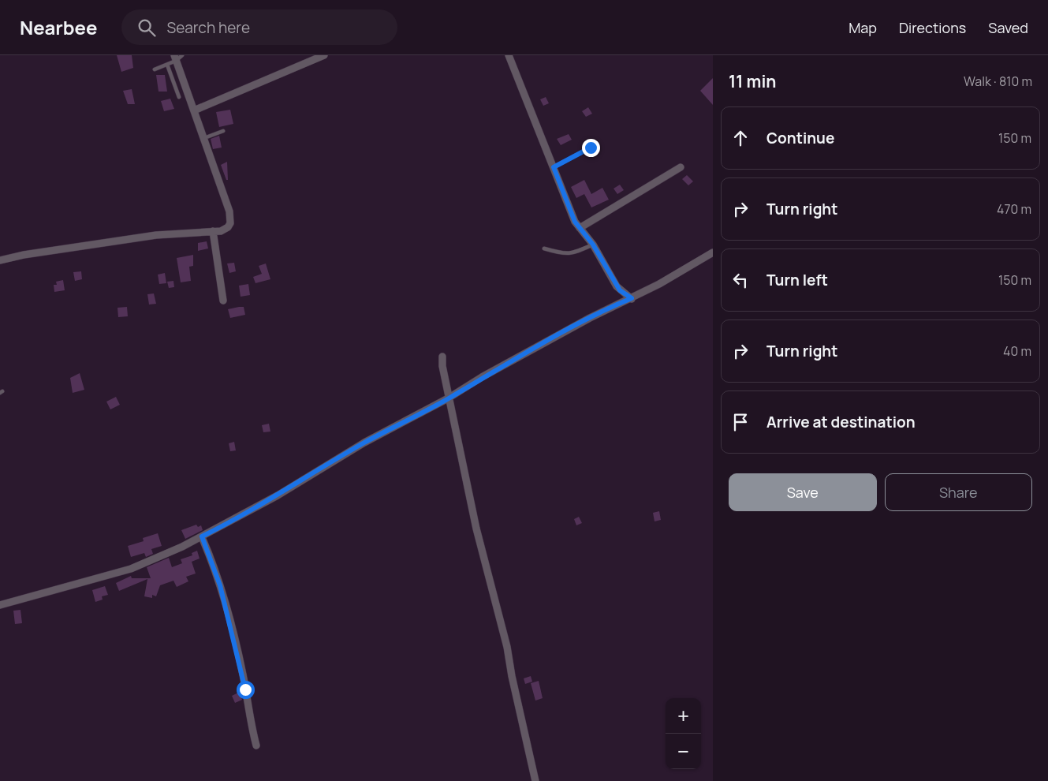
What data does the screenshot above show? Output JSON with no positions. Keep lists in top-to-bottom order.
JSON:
{
  "page": {
    "header": "Nearbee",
    "search": "Search here",
    "nav": ["Map", "Directions", "Saved"],
    "heading": ["11 min", "Walk · 810 m"],
    "list": [
      ["Continue", "150 m"],
      ["Turn right", "470 m"],
      ["Turn left", "150 m"],
      ["Turn right", "40 m"],
      "Arrive at destination"
    ],
    "buttons": ["Save", "Share"],
    "map_buttons": ["+", "−"]
  }
}
